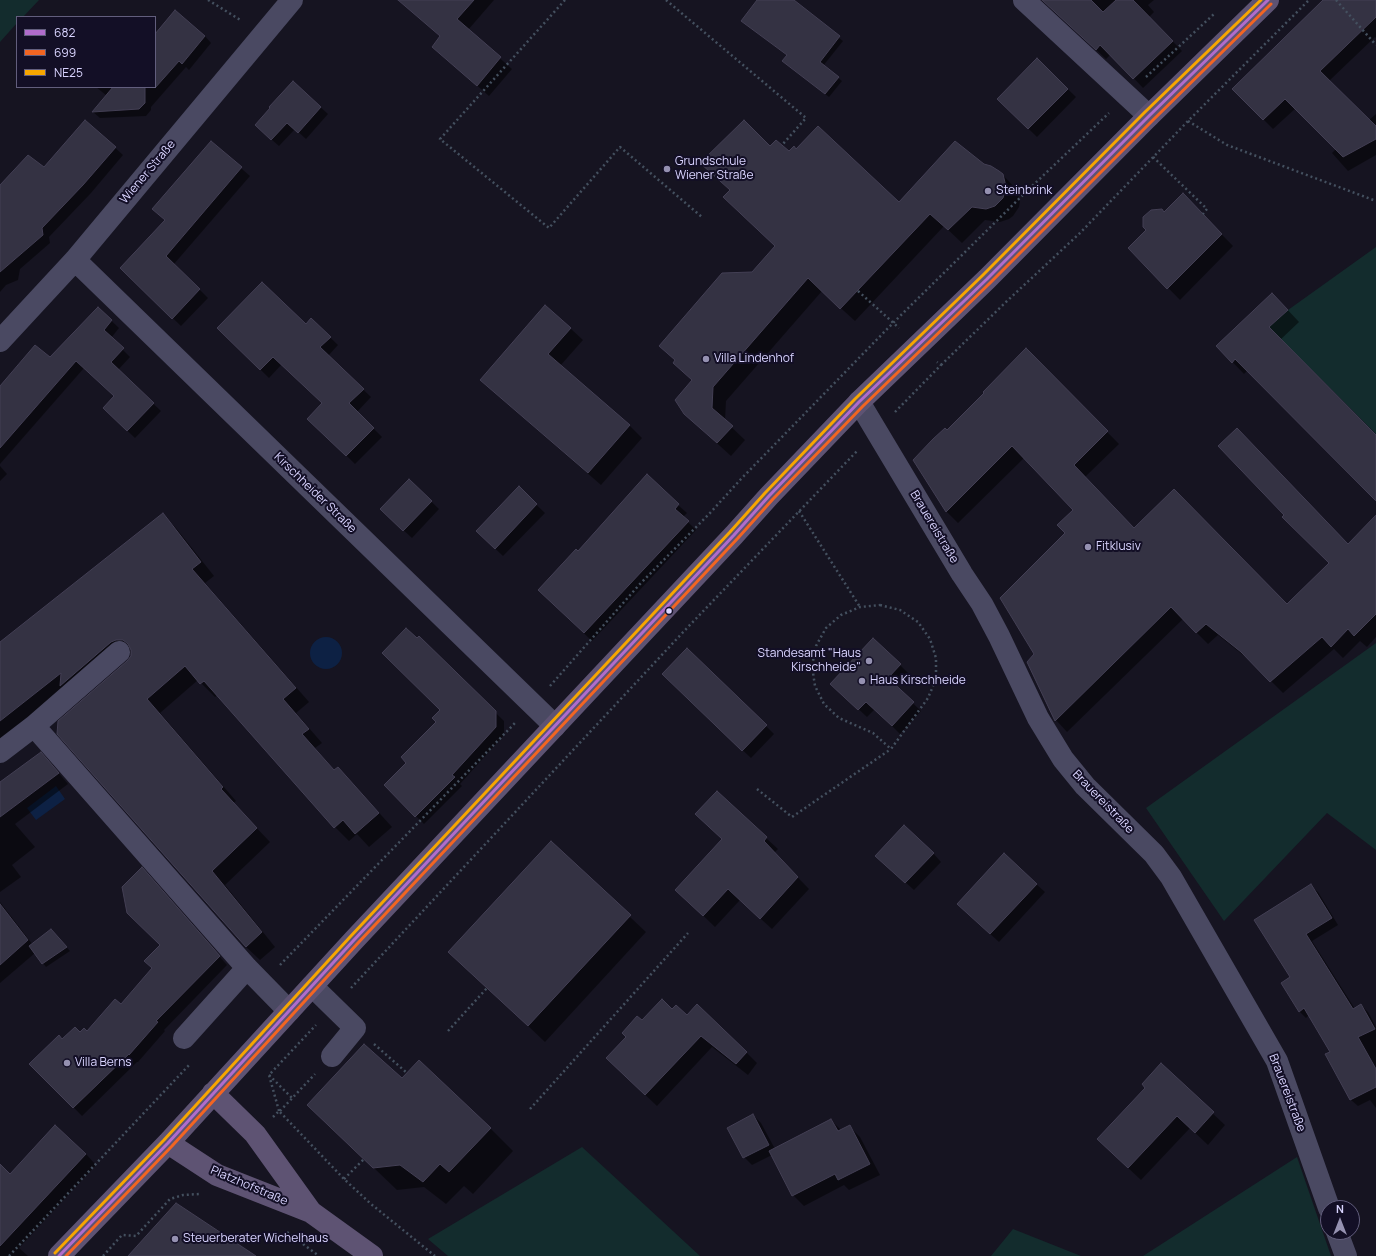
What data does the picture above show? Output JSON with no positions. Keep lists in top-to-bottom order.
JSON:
{
  "streets": {
    "main road": ["Platzhofstraße"],
    "street": ["Wiener Straße", "Kirschheider Straße", "Brauereistraße"]
  },
  "crossings": [
    ["Wiener Straße", "Kirschheider Straße"]
  ],
  "places": [
    "Grundschule Wiener Straße",
    "Steinbrink",
    "Villa Lindenhof",
    "Fitklusiv",
    "Standesamt \"Haus Kirschheide\"",
    "Haus Kirschheide",
    "Villa Berns",
    "Steuerberater Wichelhaus"
  ],
  "lines": ["transit line 682", "transit line NE25", "transit line 699"],
  "legend": ["682", "699", "NE25"],
  "north": "top"
}
